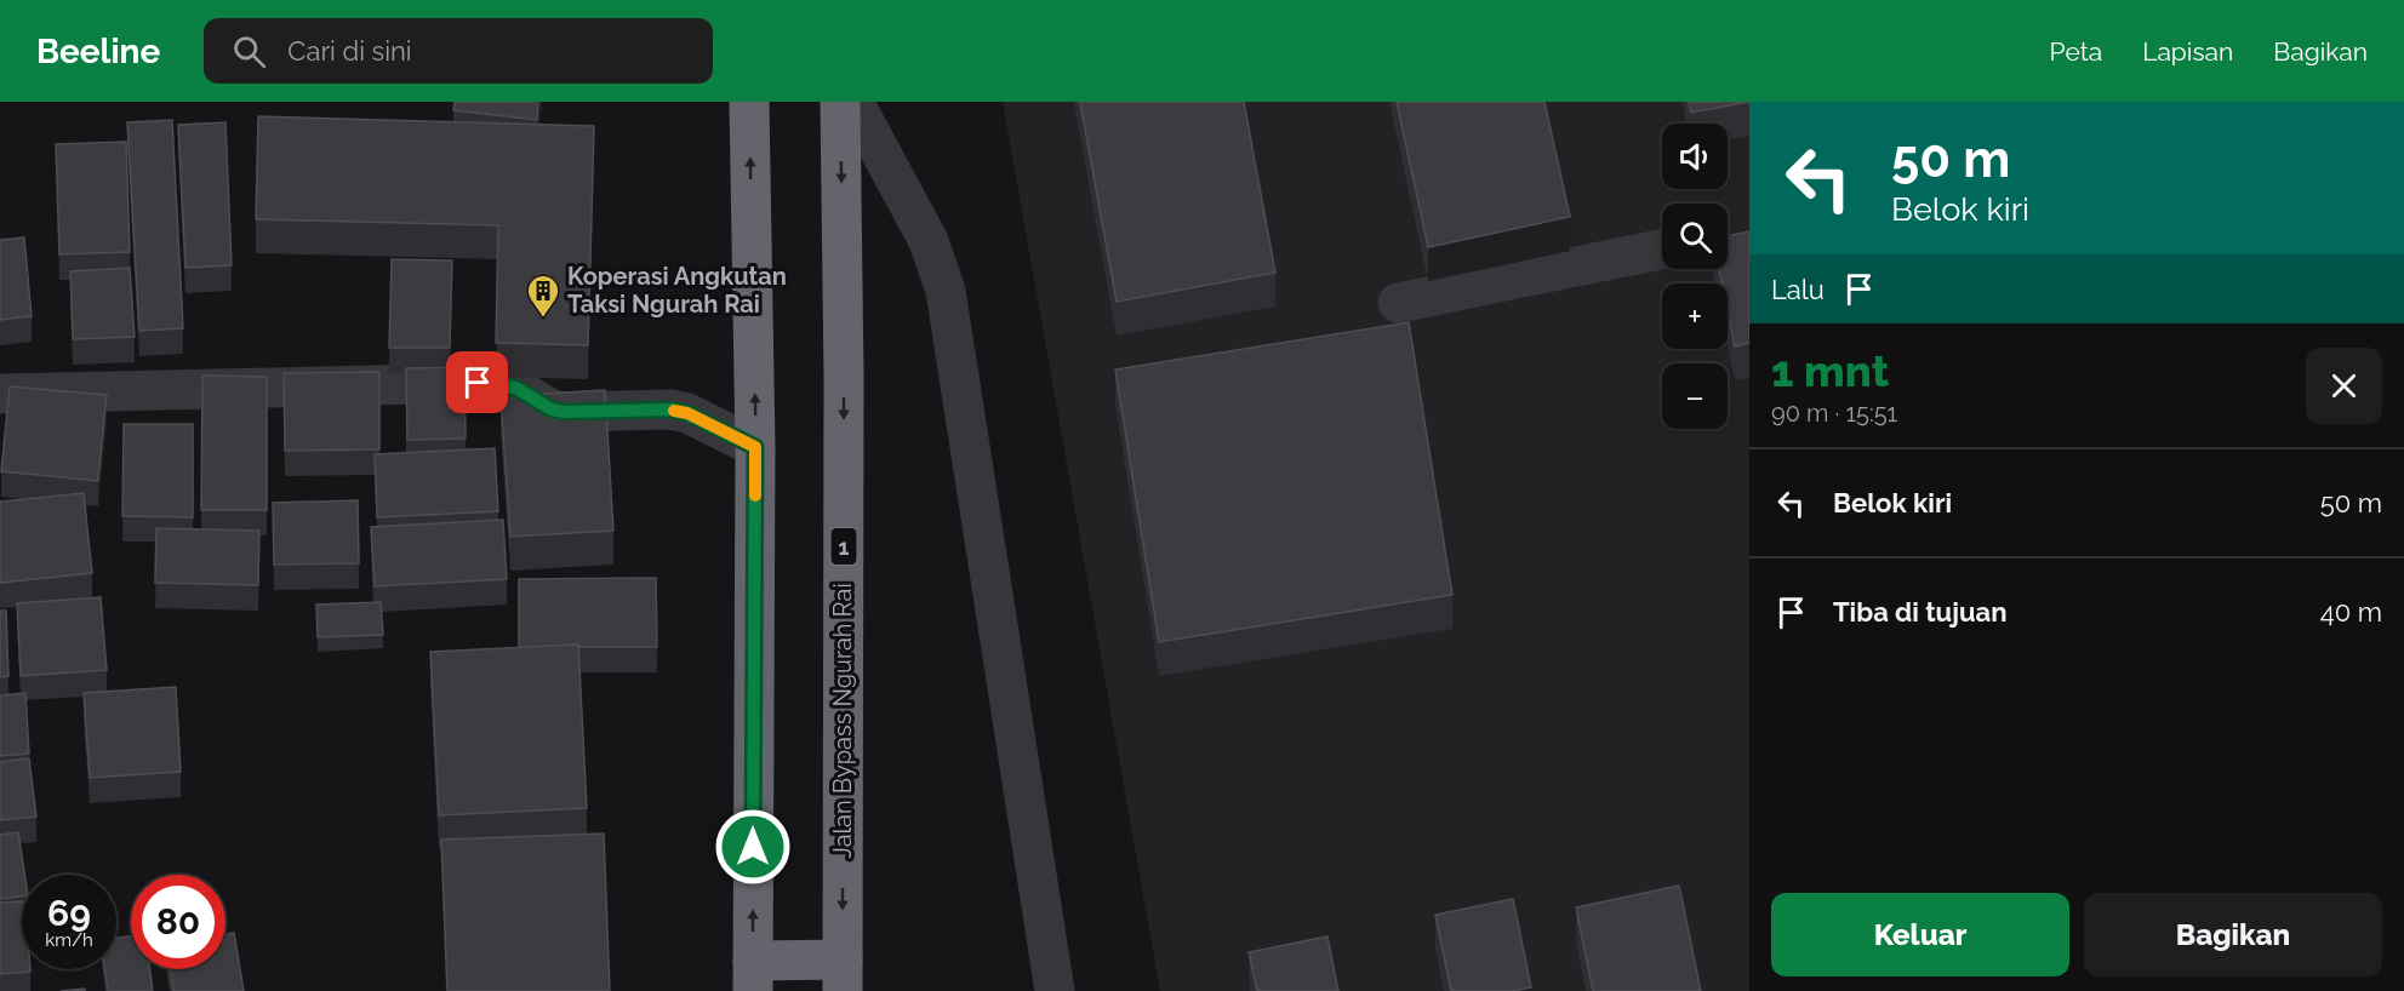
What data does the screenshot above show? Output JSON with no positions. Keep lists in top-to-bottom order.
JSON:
{
  "streets": {
    "highway": ["1", "Jalan Bypass Ngurah Rai"]
  },
  "places": {
    "building": ["Koperasi Angkutan Taksi Ngurah Rai"]
  },
  "page": {
    "header": "Beeline",
    "search": "Cari di sini",
    "nav": ["Peta", "Lapisan", "Bagikan"],
    "turn": ["50 m", "Belok kiri"],
    "map_buttons": ["+", "−"],
    "then": "Lalu",
    "heading": ["1 mnt", "90 m · 15:51"],
    "list": [
      {
        "name": "Belok kiri",
        "value": "50 m"
      },
      {
        "name": "Tiba di tujuan",
        "value": "40 m"
      }
    ],
    "speed": "69 km/h",
    "limit": "80",
    "buttons": ["Keluar", "Bagikan"]
  }
}
